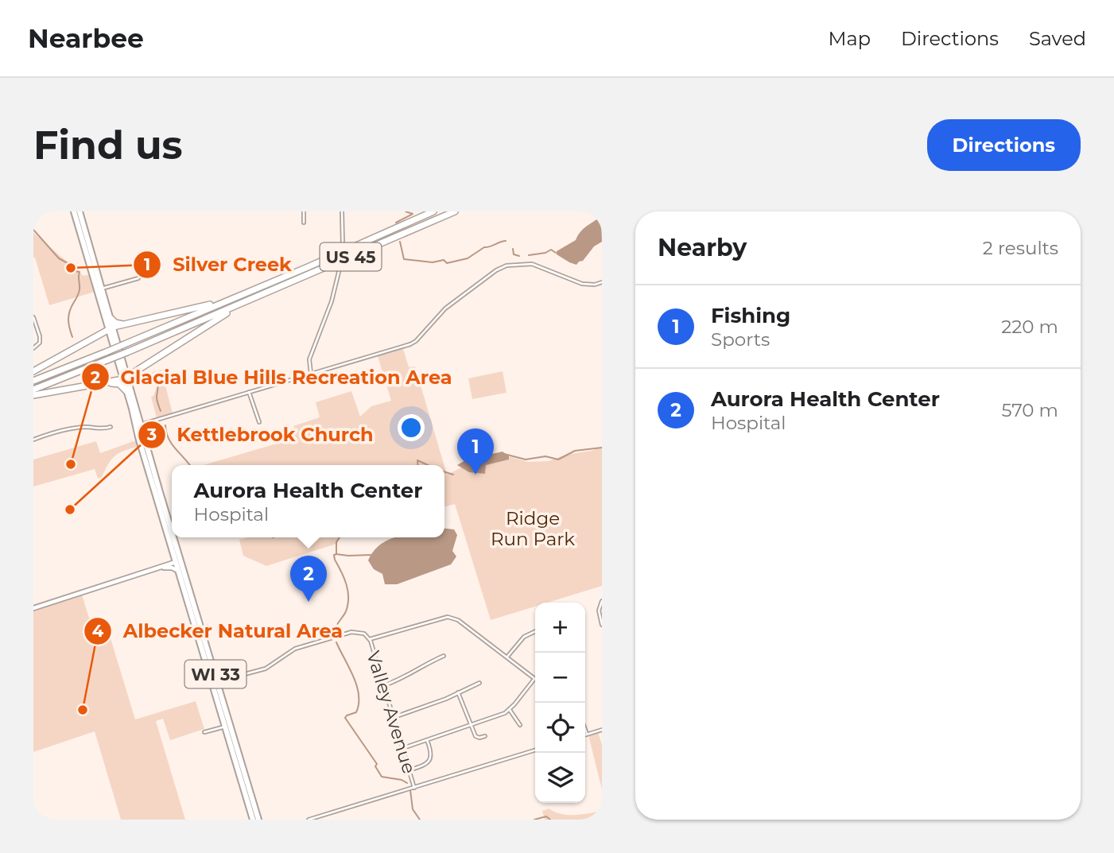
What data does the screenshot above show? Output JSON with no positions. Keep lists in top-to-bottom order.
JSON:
{
  "streets": {
    "highway": ["US 45"],
    "main road": ["WI 33"],
    "street": ["Valley Avenue"]
  },
  "crossings": [
    ["WI 33", "Valley Avenue"]
  ],
  "parks": ["Ridge Run Park"],
  "places": [
    "Silver Creek",
    "Glacial Blue Hills Recreation Area",
    "Kettlebrook Church",
    "Albecker Natural Area"
  ],
  "page": {
    "header": "Nearbee",
    "nav": ["Map", "Directions", "Saved"],
    "buttons": "Directions",
    "title": "Find us",
    "heading": ["Nearby", "2 results"],
    "list": [
      {
        "mark": "1",
        "name": "Fishing",
        "note": "Sports",
        "value": "220 m"
      },
      {
        "mark": "2",
        "name": "Aurora Health Center",
        "note": "Hospital",
        "value": "570 m"
      }
    ],
    "pins": ["1", "2"],
    "popup": ["Aurora Health Center", "Hospital"],
    "map_buttons": ["+", "−"]
  }
}
